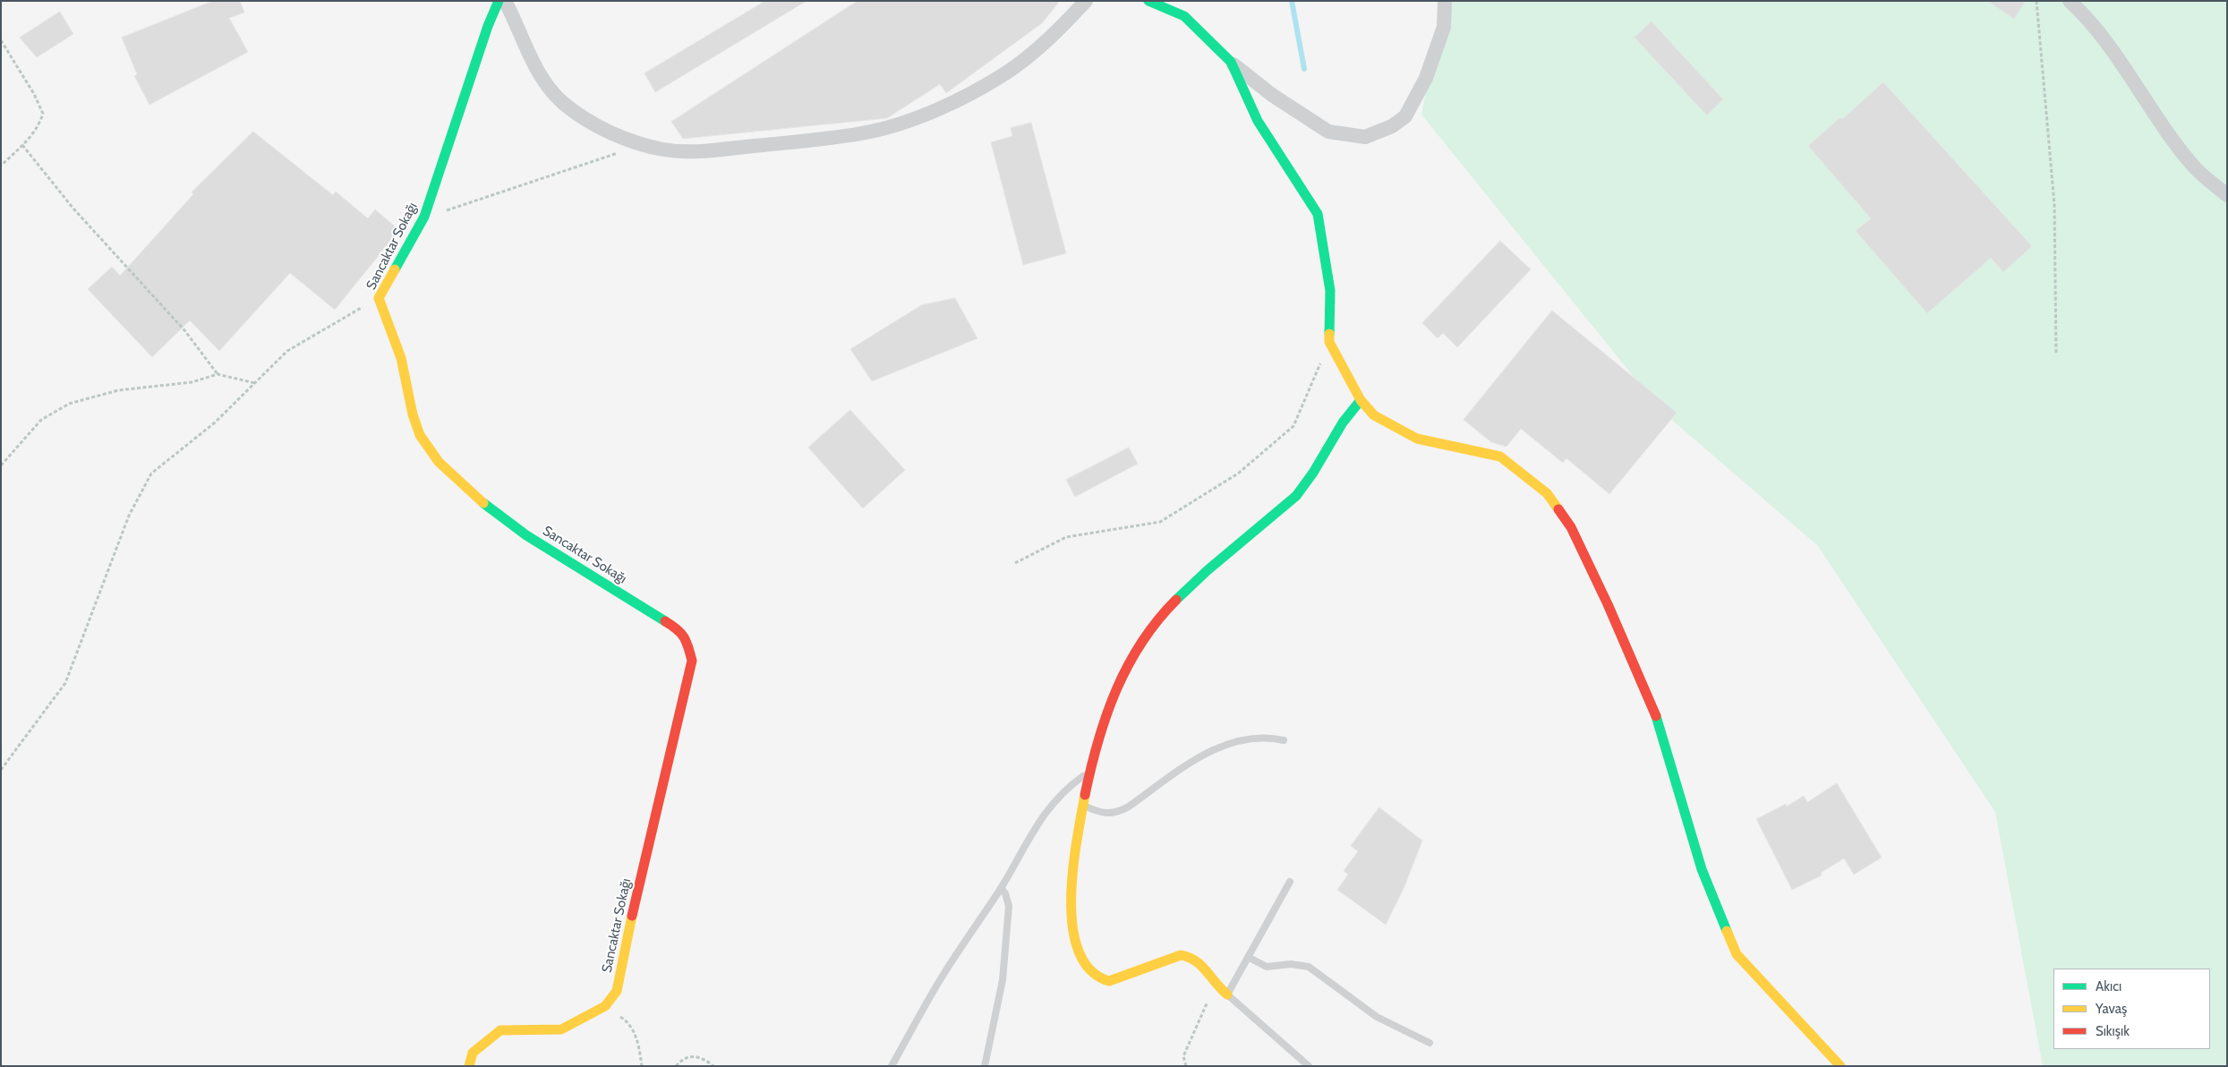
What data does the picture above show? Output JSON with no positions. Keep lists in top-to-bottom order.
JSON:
{
  "streets": {
    "street": ["Sancaktar Sokağı"]
  },
  "legend": ["Akıcı", "Yavaş", "Sıkışık"]
}
